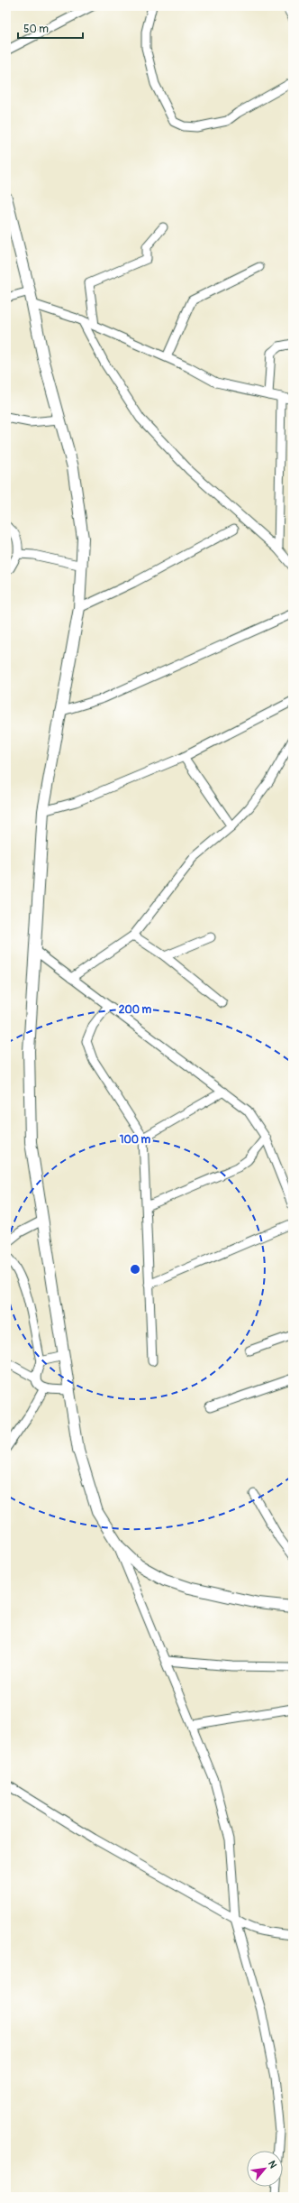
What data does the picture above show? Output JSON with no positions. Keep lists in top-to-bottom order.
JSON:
{
  "scale_bar": "50 m",
  "north": "top right",
  "rings": ["200 m", "100 m"]
}
